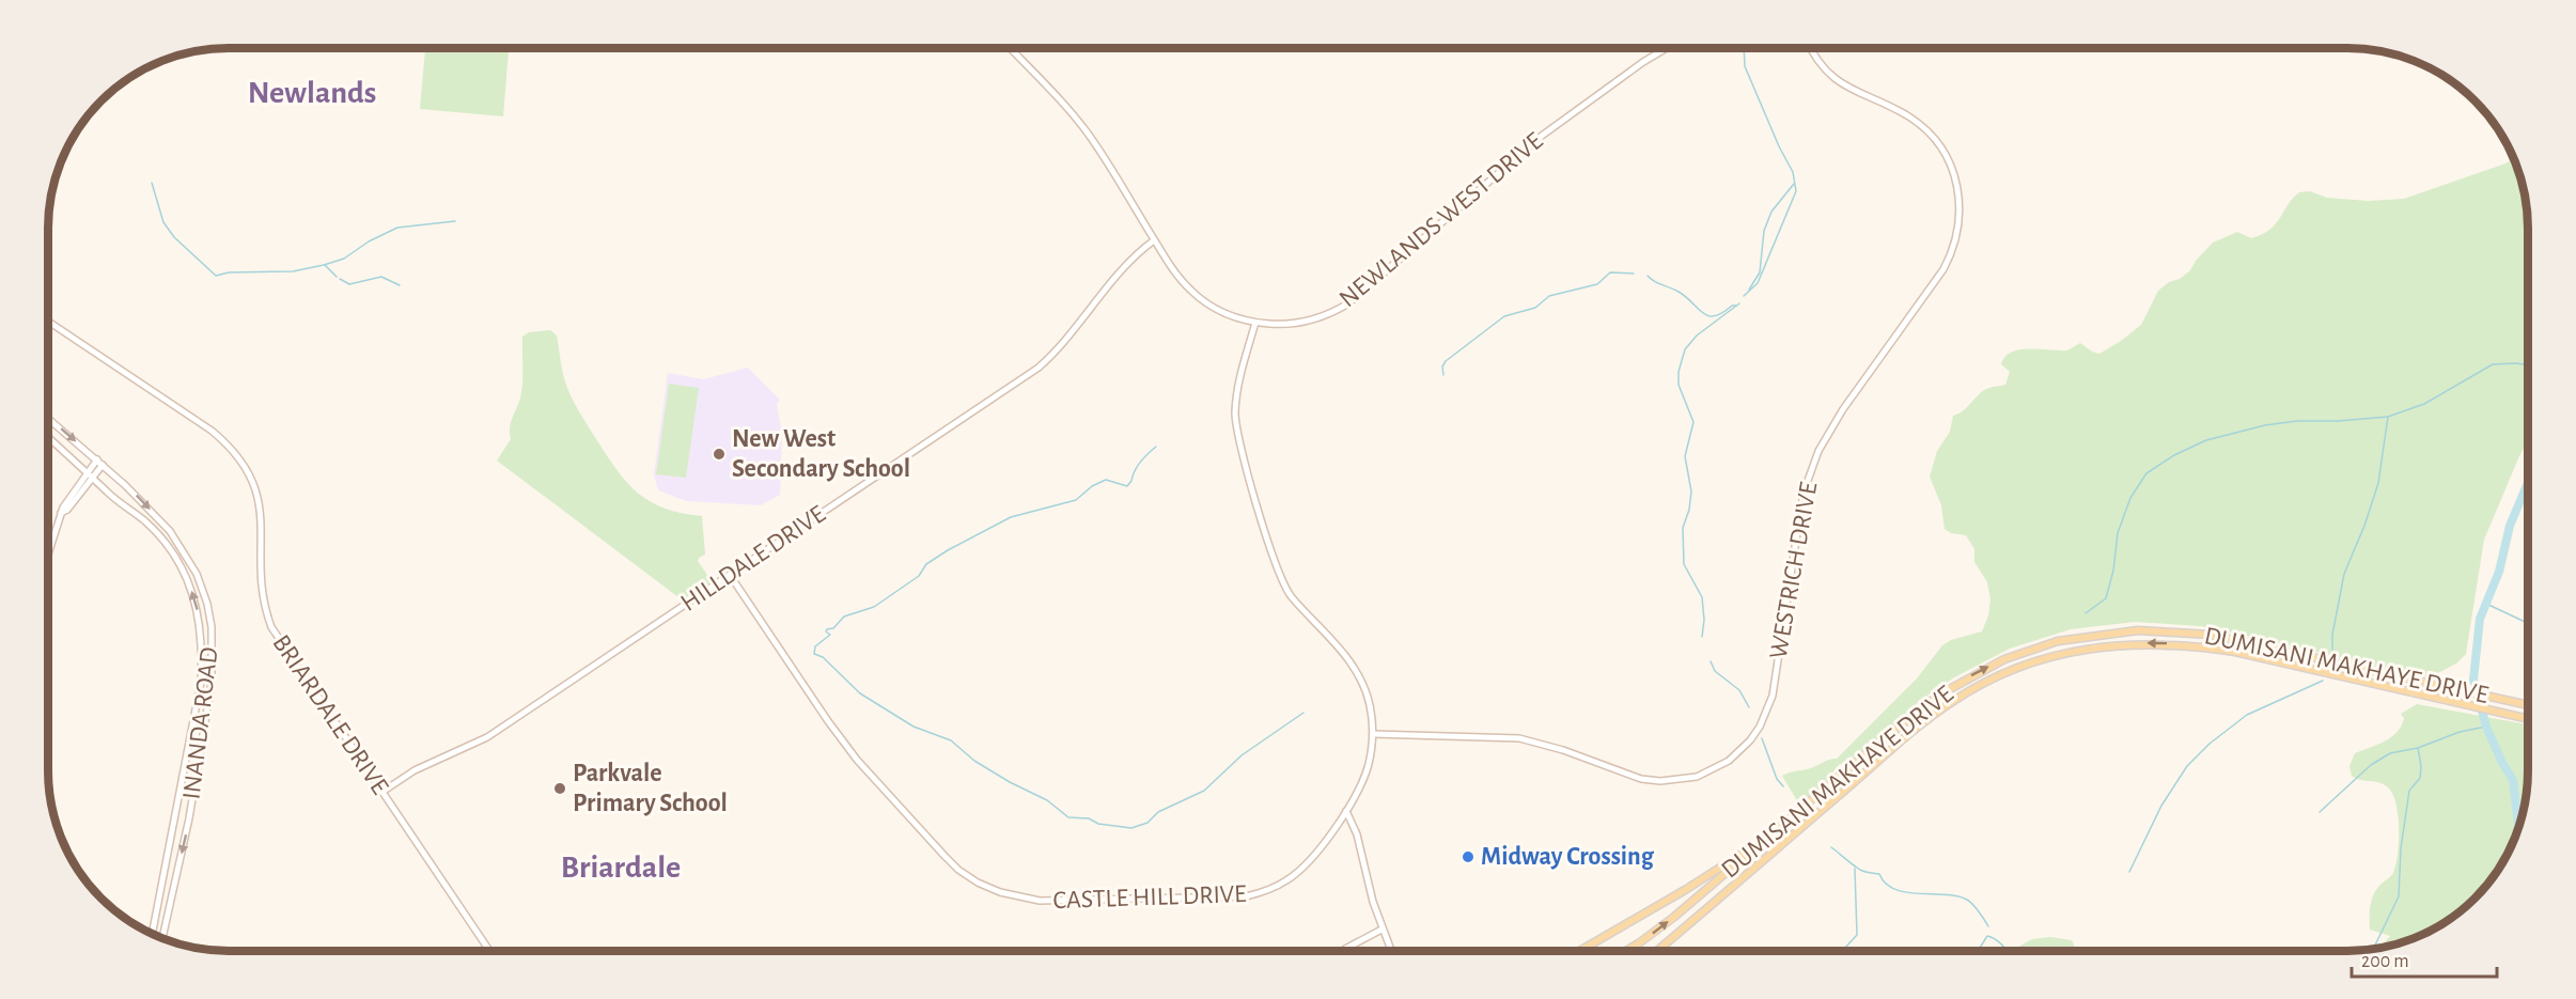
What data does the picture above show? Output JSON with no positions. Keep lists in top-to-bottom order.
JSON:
{
  "streets": {
    "main road": ["DUMISANI MAKHAYE DRIVE"],
    "street": [
      "NEWLANDS WEST DRIVE",
      "HILLDALE DRIVE",
      "WESTRICH DRIVE",
      "BRIARDALE DRIVE",
      "INANDA ROAD",
      "CASTLE HILL DRIVE"
    ]
  },
  "crossings": [
    ["NEWLANDS WEST DRIVE", "HILLDALE DRIVE"],
    ["NEWLANDS WEST DRIVE", "CASTLE HILL DRIVE"],
    ["HILLDALE DRIVE", "BRIARDALE DRIVE"],
    ["HILLDALE DRIVE", "CASTLE HILL DRIVE"],
    ["WESTRICH DRIVE", "CASTLE HILL DRIVE"]
  ],
  "districts": ["Newlands", "Briardale"],
  "places": ["New West Secondary School", "Parkvale Primary School", "Midway Crossing"],
  "scale_bar": "200 m"
}
